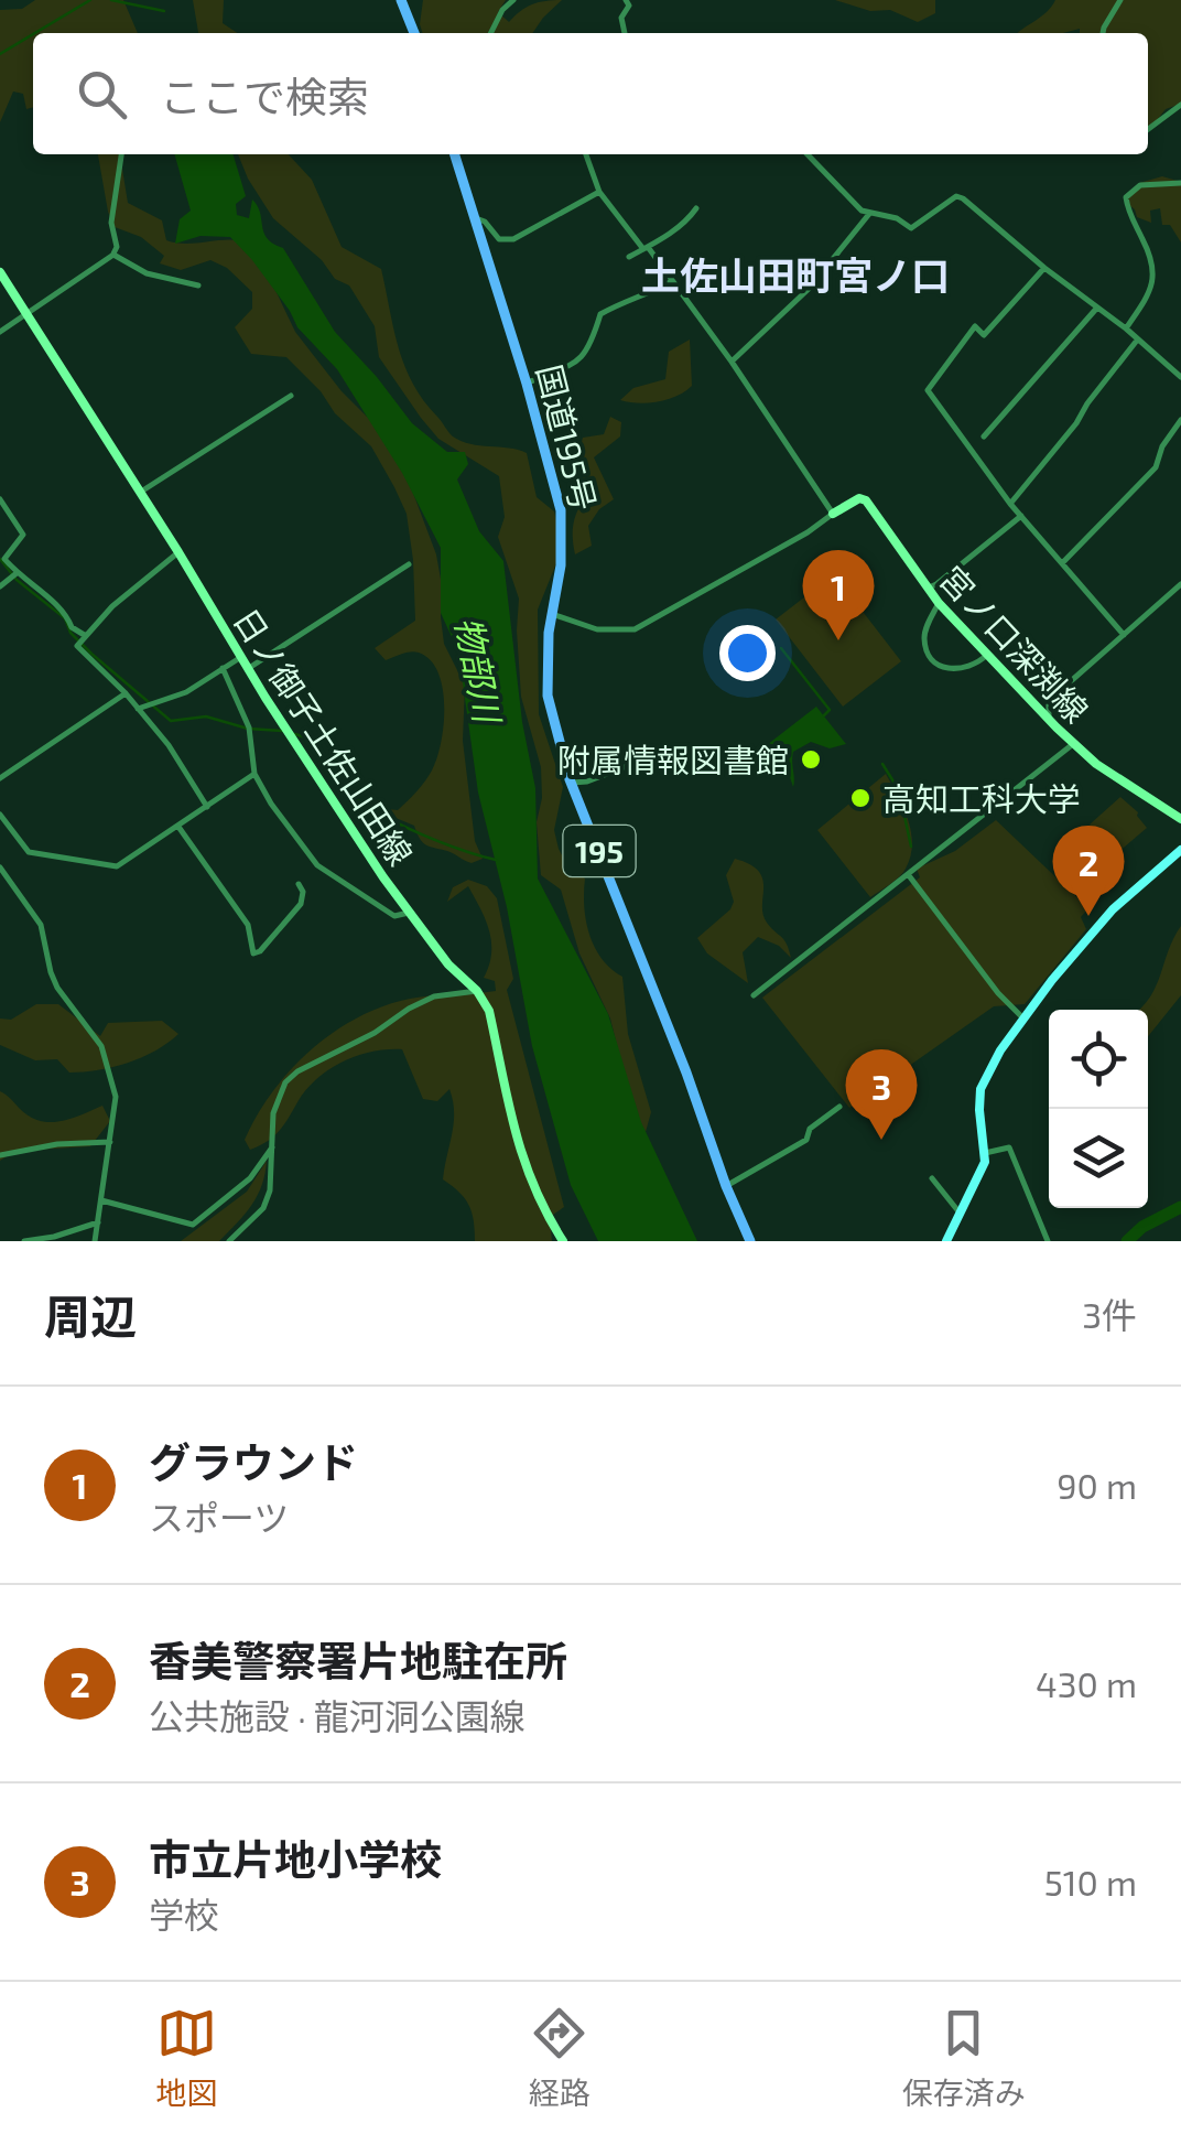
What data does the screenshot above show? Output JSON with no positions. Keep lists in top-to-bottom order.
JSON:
{
  "streets": {
    "highway": ["国道195号", "195"],
    "main road": ["宮ノ口深渕線", "日ノ御子土佐山田線"]
  },
  "districts": ["土佐山田町宮ノ口"],
  "water": ["物部川"],
  "places": ["附属情報図書館", "高知工科大学"],
  "page": {
    "search": "ここで検索",
    "pins": ["1", "2", "3"],
    "heading": ["周辺", "3件"],
    "list": [
      {
        "mark": "1",
        "name": "グラウンド",
        "note": "スポーツ",
        "value": "90 m"
      },
      {
        "mark": "2",
        "name": "香美警察署片地駐在所",
        "note": "公共施設 · 龍河洞公園線",
        "value": "430 m"
      },
      {
        "mark": "3",
        "name": "市立片地小学校",
        "note": "学校",
        "value": "510 m"
      }
    ],
    "nav": ["地図", "経路", "保存済み"]
  }
}
